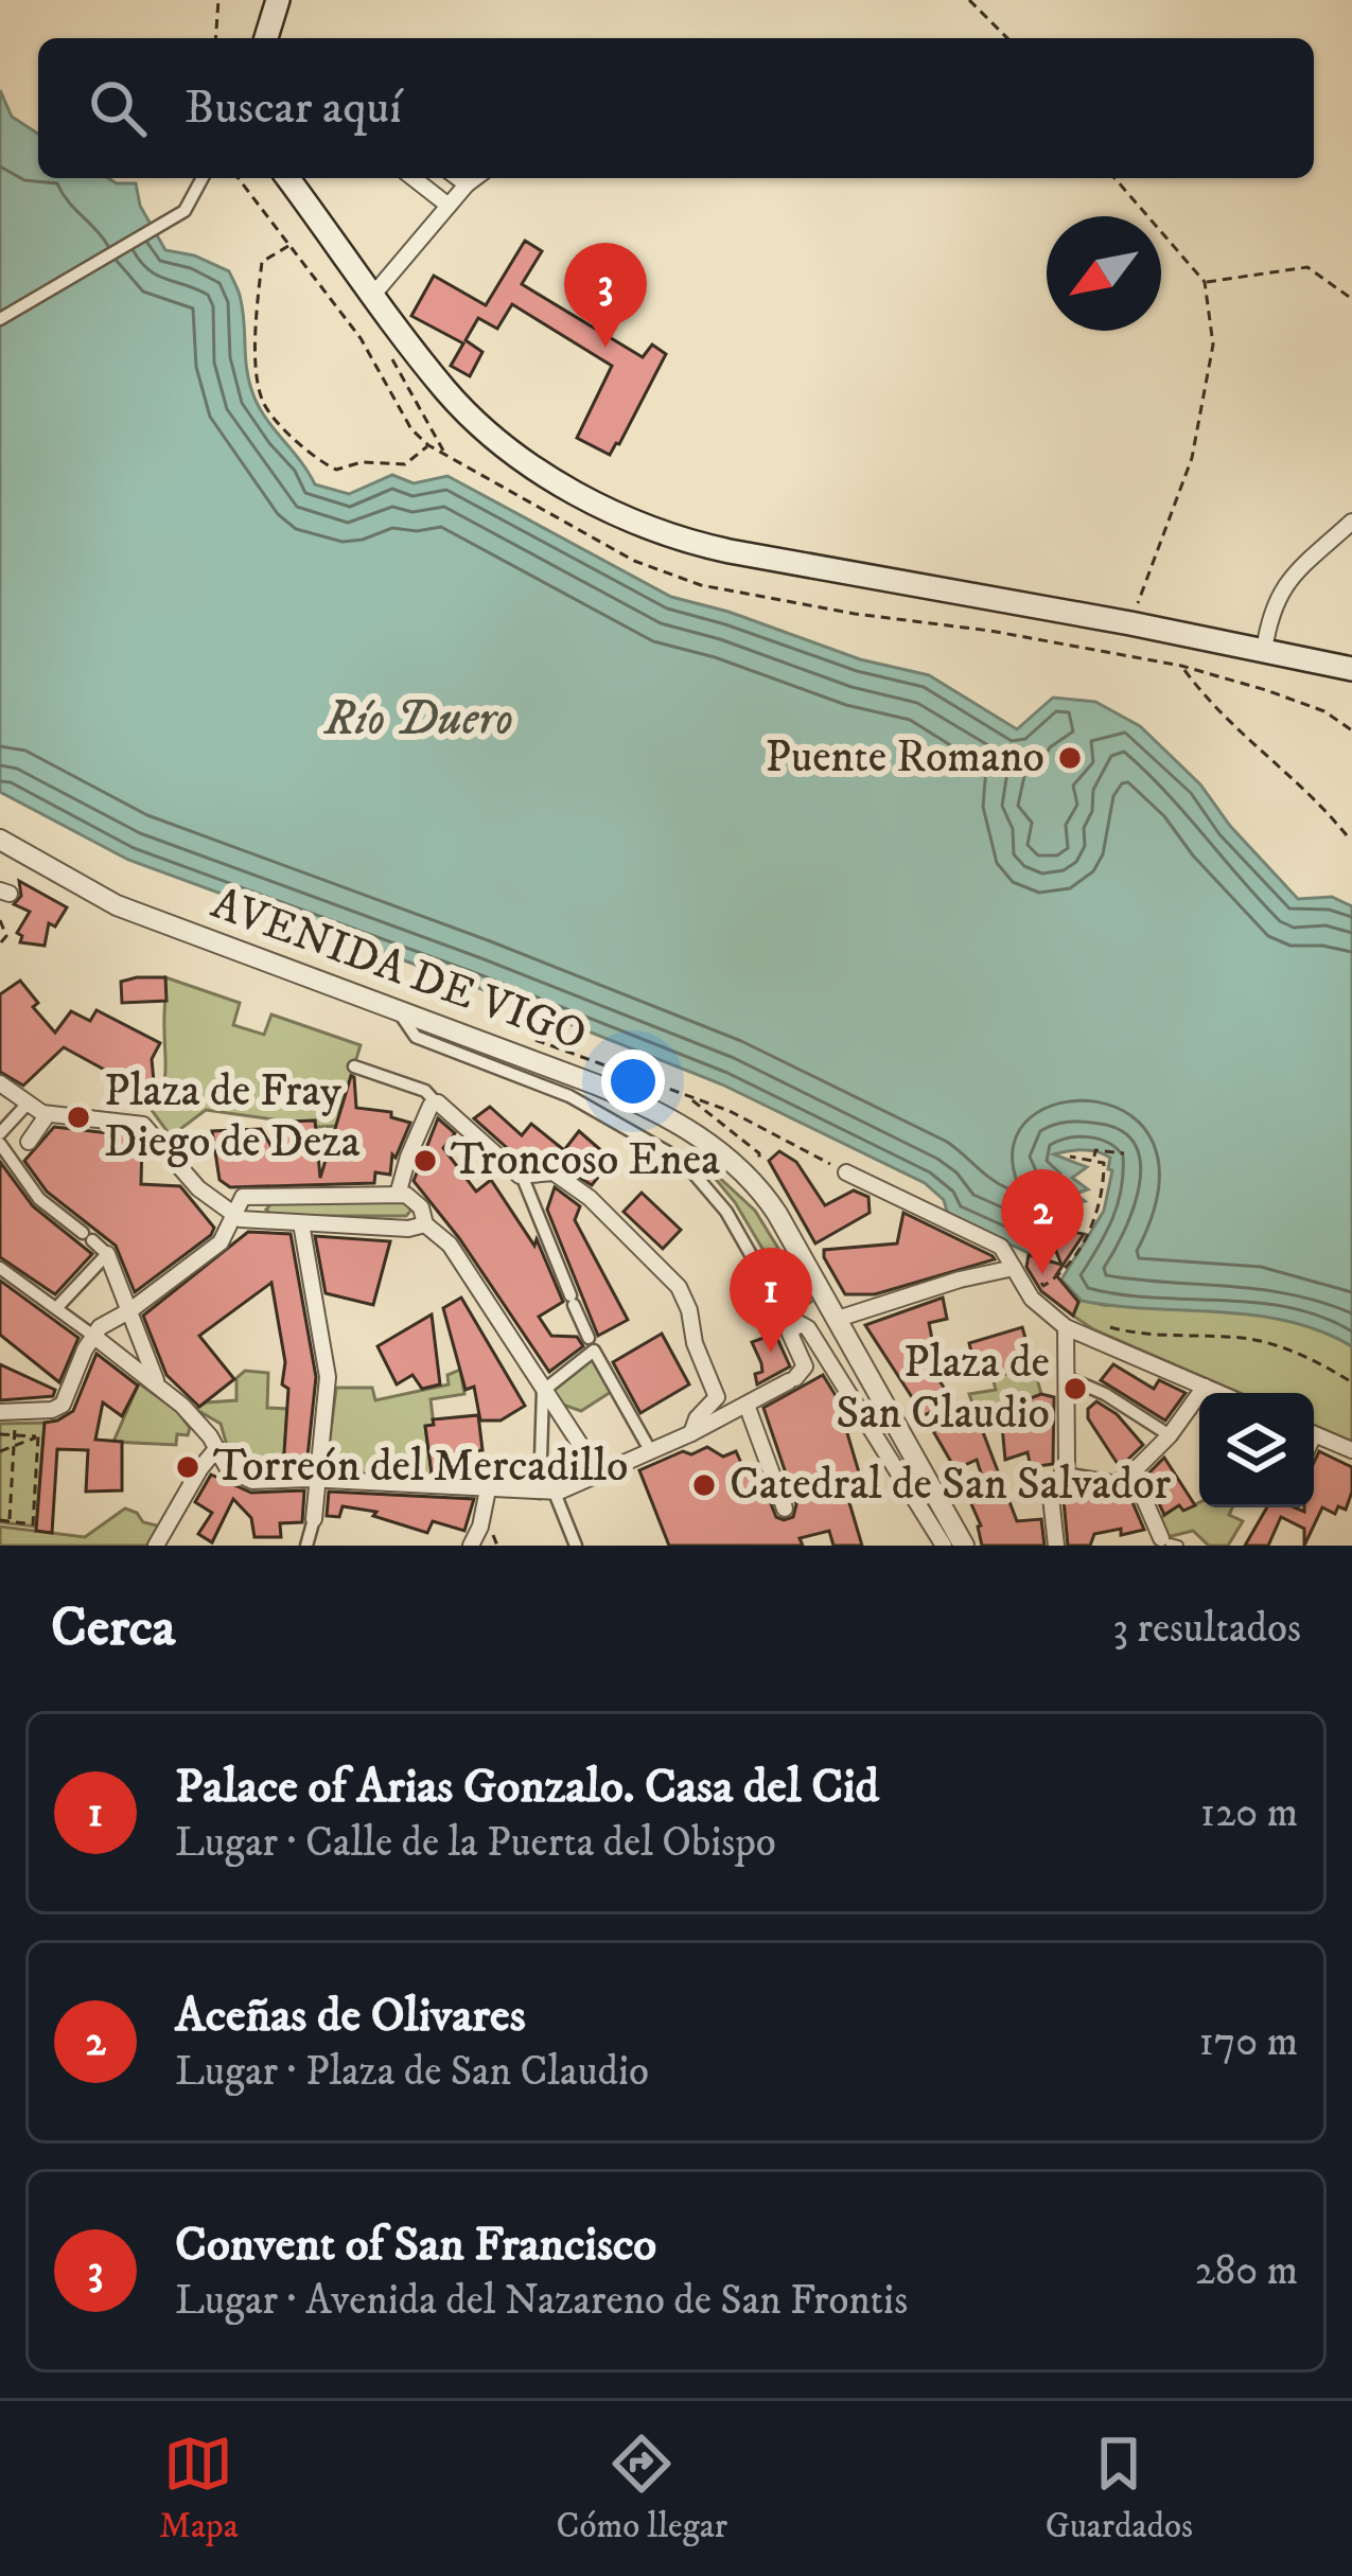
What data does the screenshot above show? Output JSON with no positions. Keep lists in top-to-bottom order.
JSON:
{
  "streets": {
    "street": ["AVENIDA DE VIGO"]
  },
  "water": ["Río Duero"],
  "places": [
    "Puente Romano",
    "Plaza de Fray Diego de Deza",
    "Troncoso Enea",
    "Plaza de San Claudio",
    "Torreón del Mercadillo",
    "Catedral de San Salvador"
  ],
  "north": "bottom left",
  "page": {
    "search": "Buscar aquí",
    "pins": ["3", "2", "1"],
    "heading": ["Cerca", "3 resultados"],
    "list": [
      {
        "mark": "1",
        "name": "Palace of Arias Gonzalo. Casa del Cid",
        "note": "Lugar · Calle de la Puerta del Obispo",
        "value": "120 m"
      },
      {
        "mark": "2",
        "name": "Aceñas de Olivares",
        "note": "Lugar · Plaza de San Claudio",
        "value": "170 m"
      },
      {
        "mark": "3",
        "name": "Convent of San Francisco",
        "note": "Lugar · Avenida del Nazareno de San Frontis",
        "value": "280 m"
      }
    ],
    "nav": ["Mapa", "Cómo llegar", "Guardados"]
  }
}
